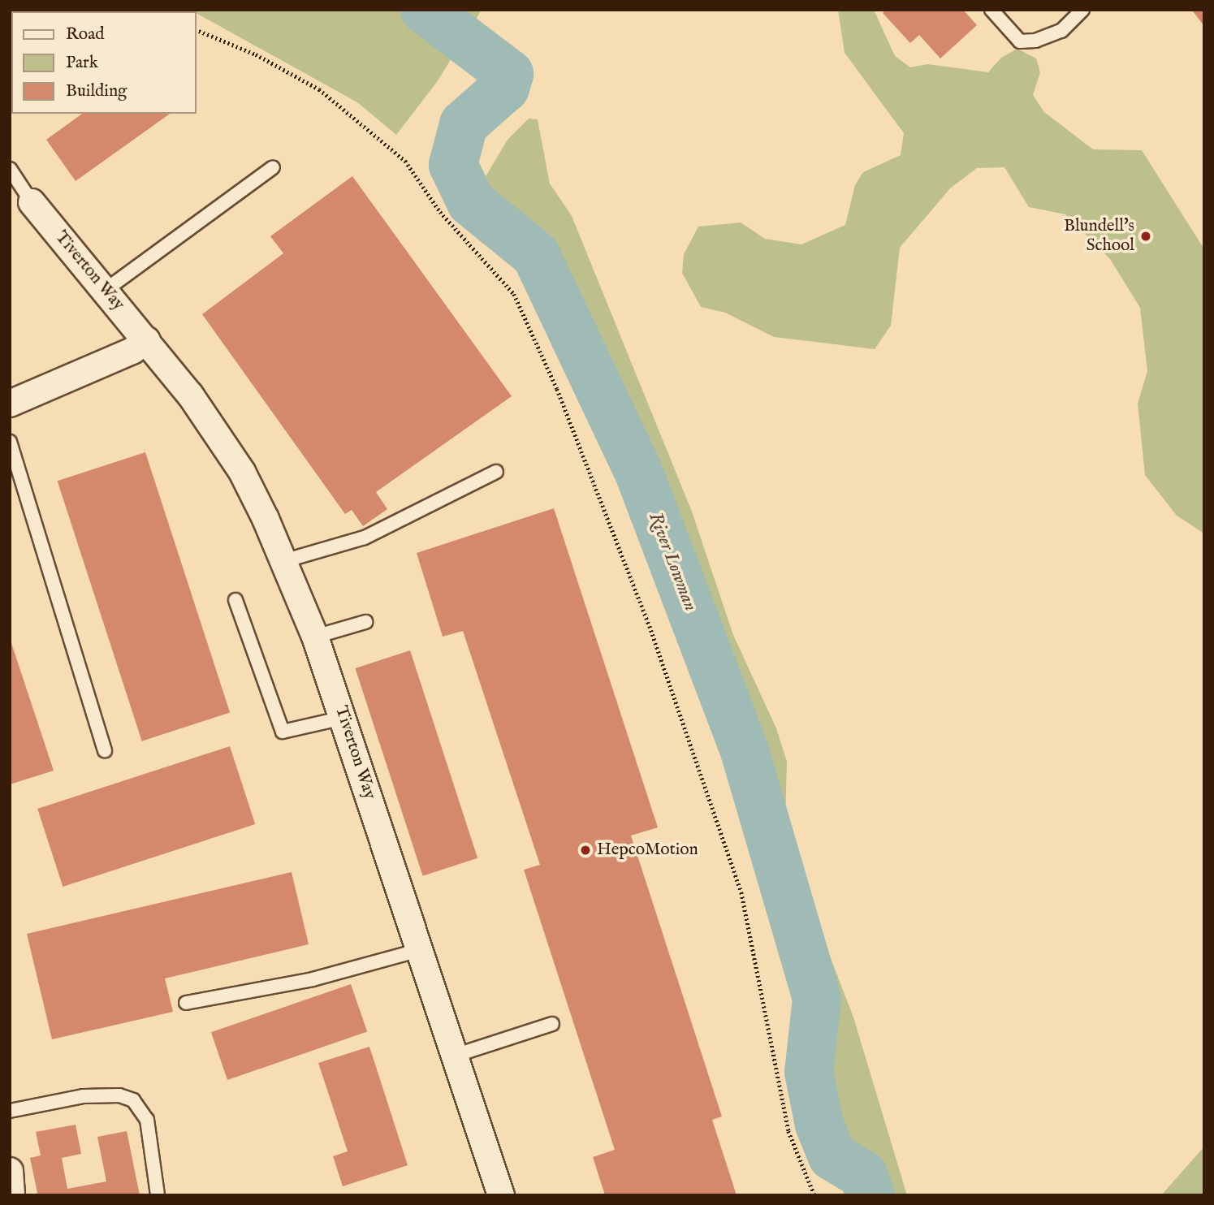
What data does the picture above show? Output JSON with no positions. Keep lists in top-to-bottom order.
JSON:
{
  "streets": {
    "street": ["Tiverton Way"]
  },
  "water": ["River Lowman"],
  "places": ["Blundell's School", "HepcoMotion"],
  "legend": ["Road", "Park", "Building"]
}
